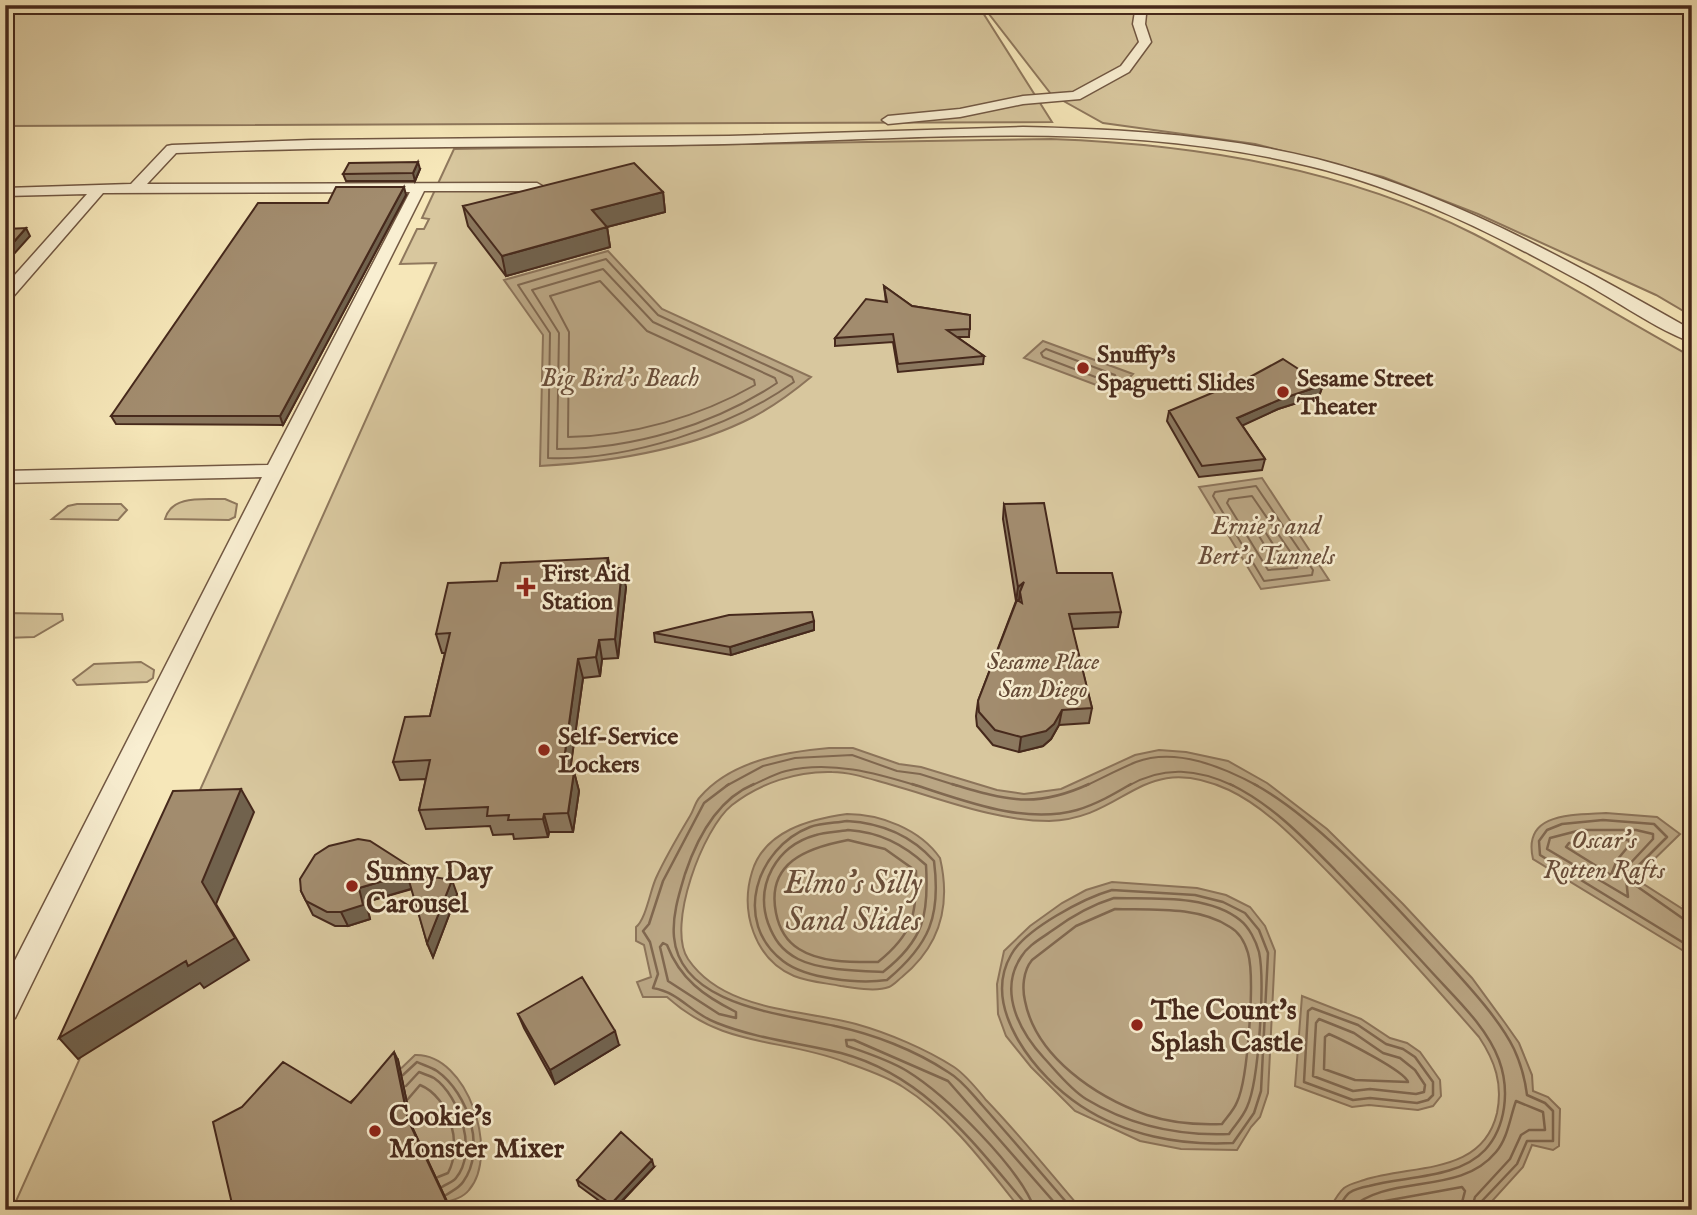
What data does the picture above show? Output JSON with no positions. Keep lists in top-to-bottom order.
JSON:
{
  "water": [
    "Big Bird's Beach",
    "Ernie's and Bert's Tunnels",
    "Oscar's Rotten Rafts",
    "Elmo's Silly Sand Slides"
  ],
  "parks": ["Sesame Place San Diego"],
  "places": {
    "other": [
      "Snuffy's Spaguetti Slides",
      "Sesame Street Theater",
      "Self-Service Lockers",
      "Sunny Day Carousel",
      "The Count's Splash Castle",
      "Cookie's Monster Mixer"
    ],
    "health": ["First Aid Station"]
  }
}
